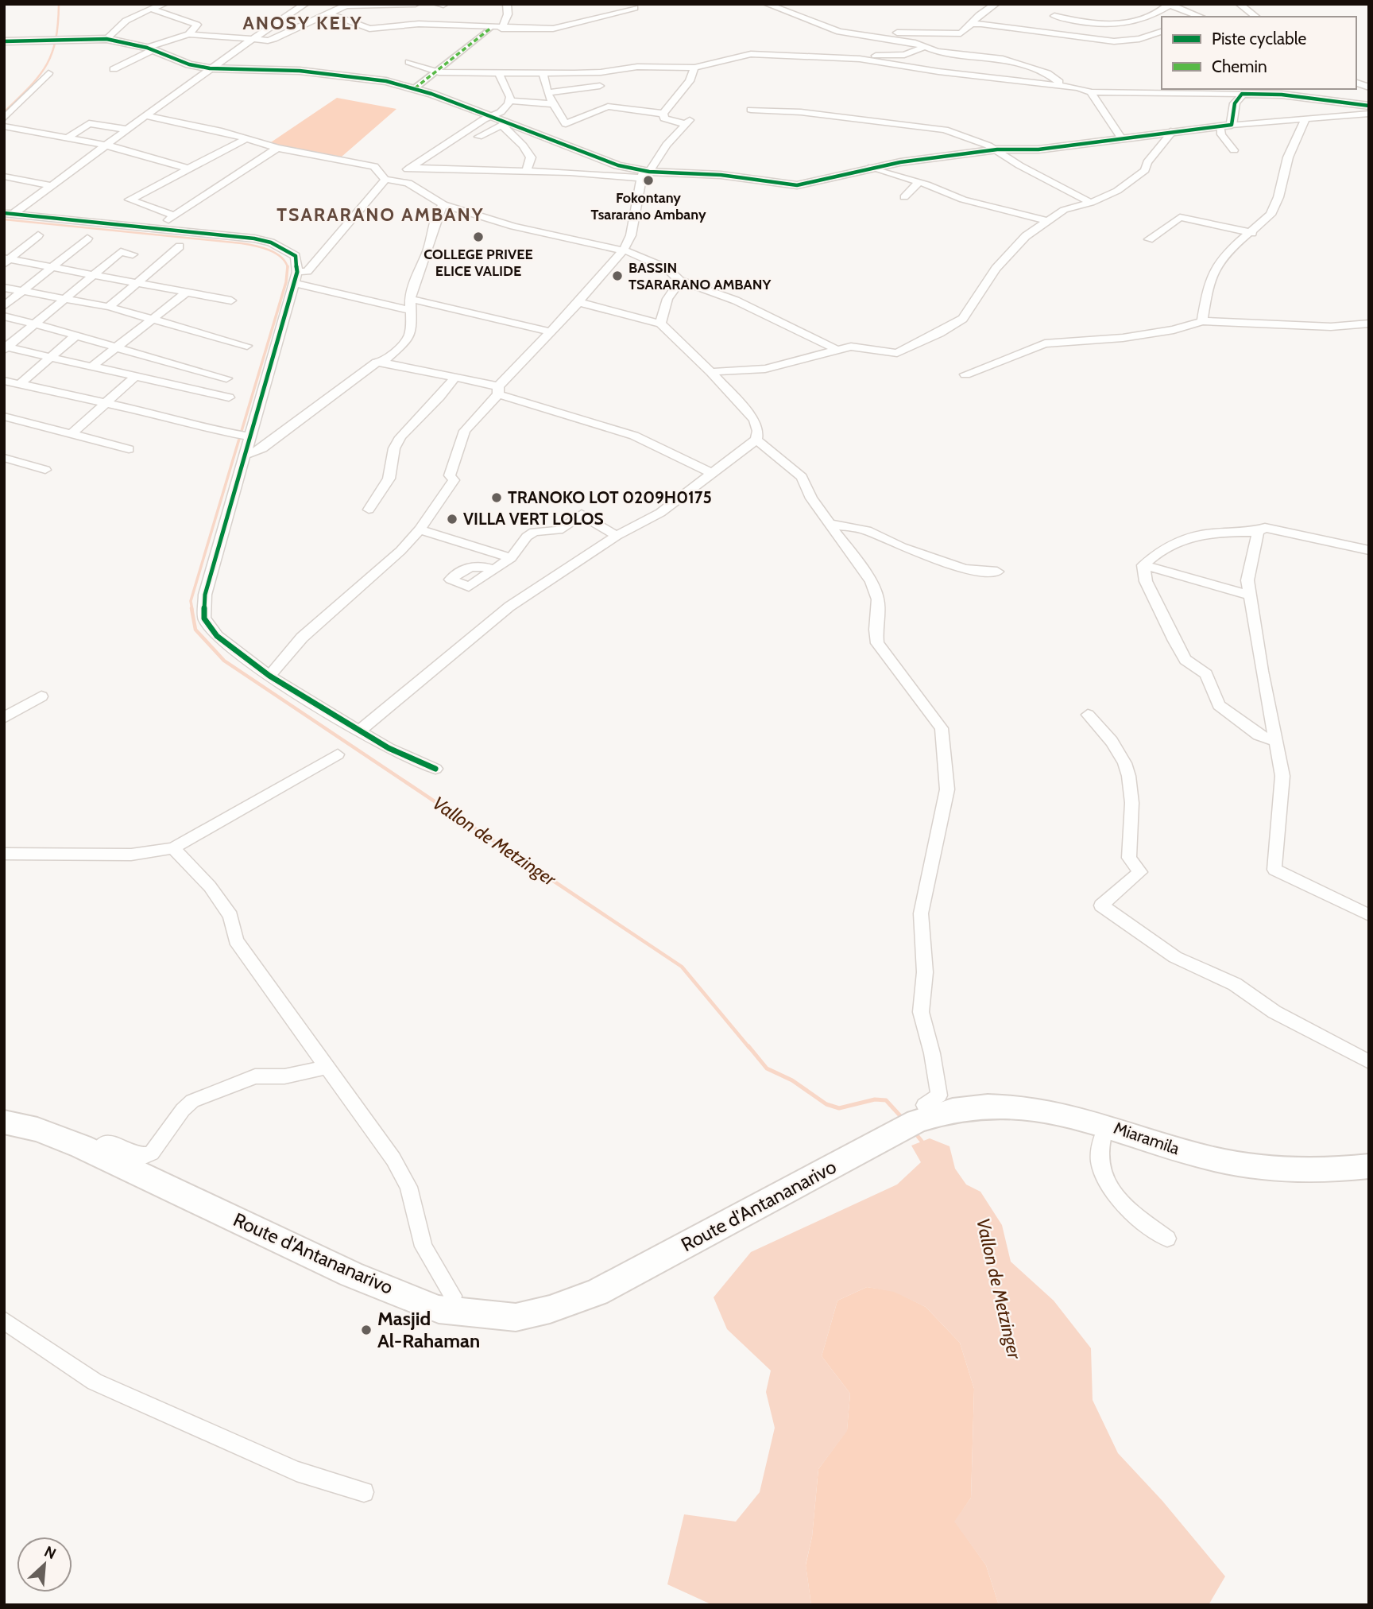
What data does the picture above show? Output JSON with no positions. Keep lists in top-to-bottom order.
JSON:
{
  "streets": {
    "main road": ["Miaramila", "Route d'Antananarivo"]
  },
  "crossings": [
    ["Miaramila", "Route d'Antananarivo"]
  ],
  "districts": ["ANOSY KELY", "TSARARANO AMBANY"],
  "water": ["Vallon de Metzinger"],
  "places": [
    "Fokontany Tsararano Ambany",
    "COLLEGE PRIVEE ELICE VALIDE",
    "BASSIN TSARARANO AMBANY",
    "TRANOKO LOT 0209H0175",
    "VILLA VERT LOLOS",
    "Masjid Al-Rahaman"
  ],
  "legend": ["Piste cyclable", "Chemin"],
  "north": "top right"
}
